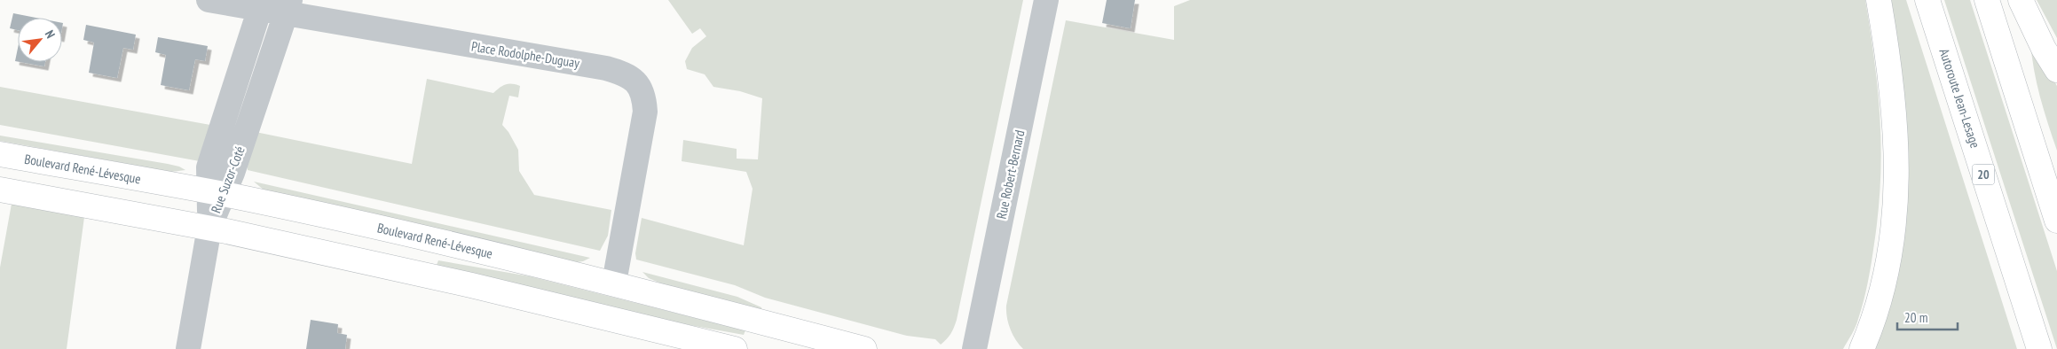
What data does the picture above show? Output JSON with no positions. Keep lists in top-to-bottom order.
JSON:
{
  "streets": {
    "main road": ["Autoroute Jean-Lesage", "Boulevard René-Lévesque", "20"],
    "street": ["Place Rodolphe-Duguay", "Rue Robert-Bernard", "Rue Suzor-Coté"]
  },
  "crossings": [
    ["Place Rodolphe-Duguay", "Boulevard René-Lévesque"],
    ["Place Rodolphe-Duguay", "Rue Suzor-Coté"],
    ["Boulevard René-Lévesque", "Rue Suzor-Coté"]
  ],
  "scale_bar": "20 m",
  "north": "top right"
}
